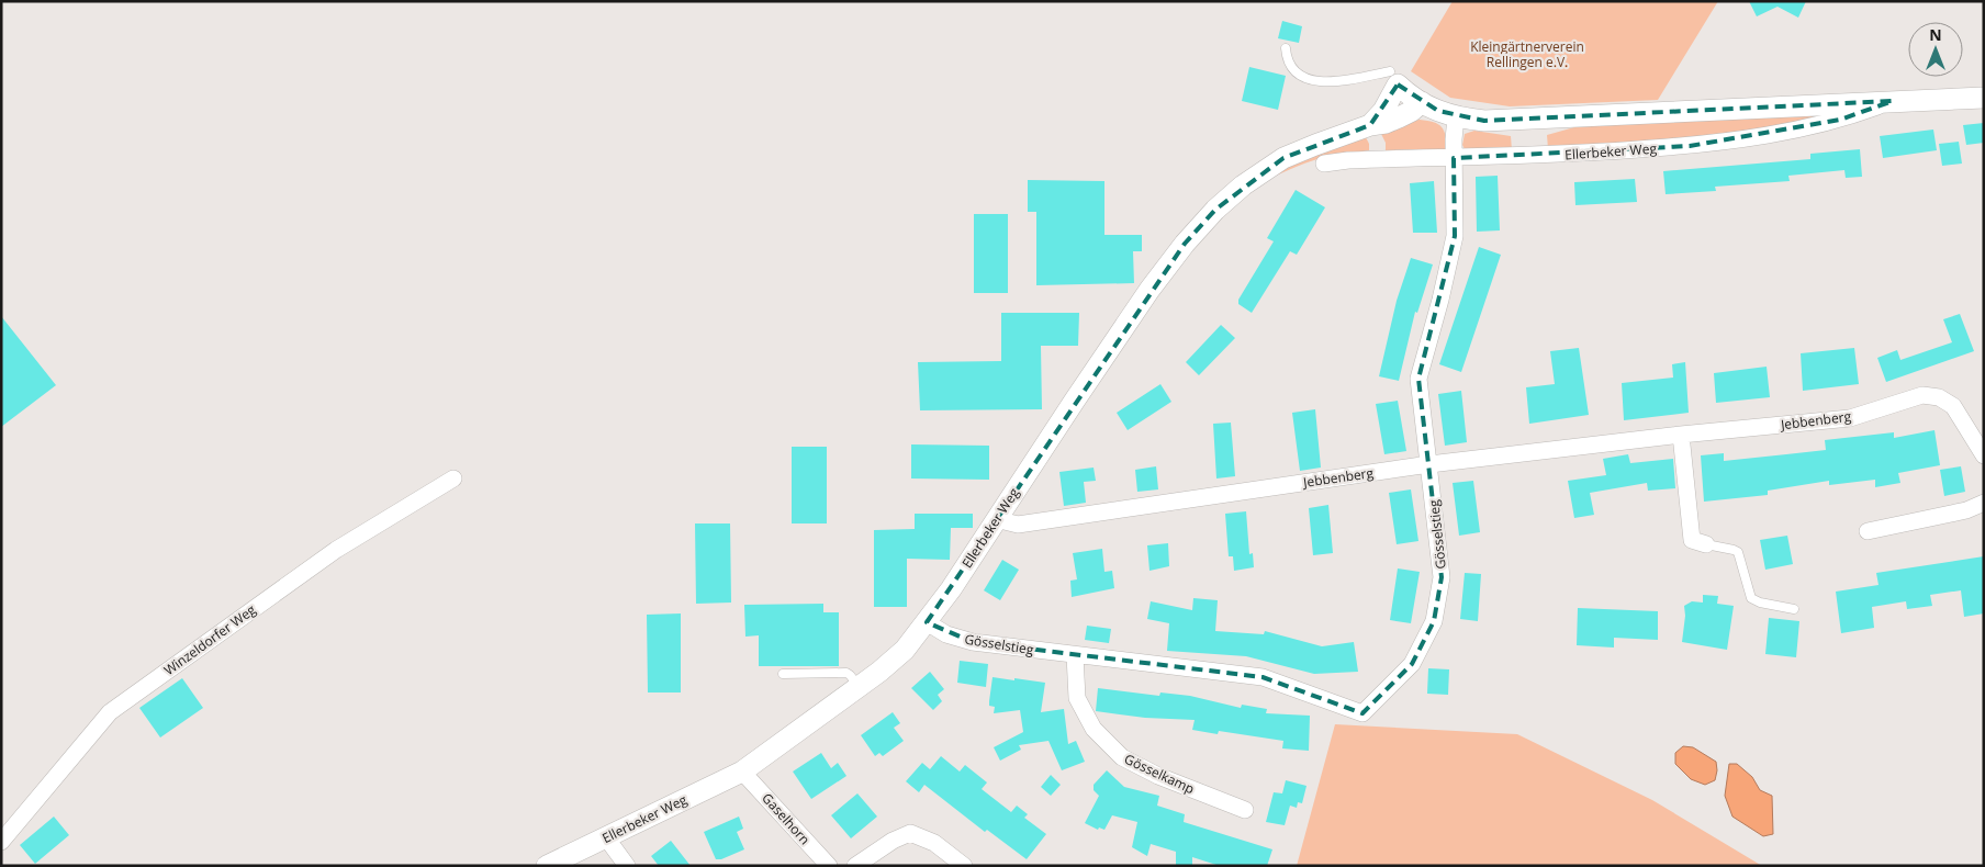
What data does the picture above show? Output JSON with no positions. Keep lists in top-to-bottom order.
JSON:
{
  "streets": {
    "street": [
      "Ellerbeker Weg",
      "Jebbenberg",
      "Gösselstieg",
      "Winzeldorfer Weg",
      "Gösselkamp",
      "Gaselhorn"
    ]
  },
  "crossings": [
    ["Ellerbeker Weg", "Jebbenberg"],
    ["Ellerbeker Weg", "Gösselstieg"],
    ["Ellerbeker Weg", "Gaselhorn"],
    ["Jebbenberg", "Gösselstieg"],
    ["Gösselstieg", "Gösselkamp"]
  ],
  "parks": ["Kleingärtnerverein Rellingen e.V."],
  "north": "top"
}
